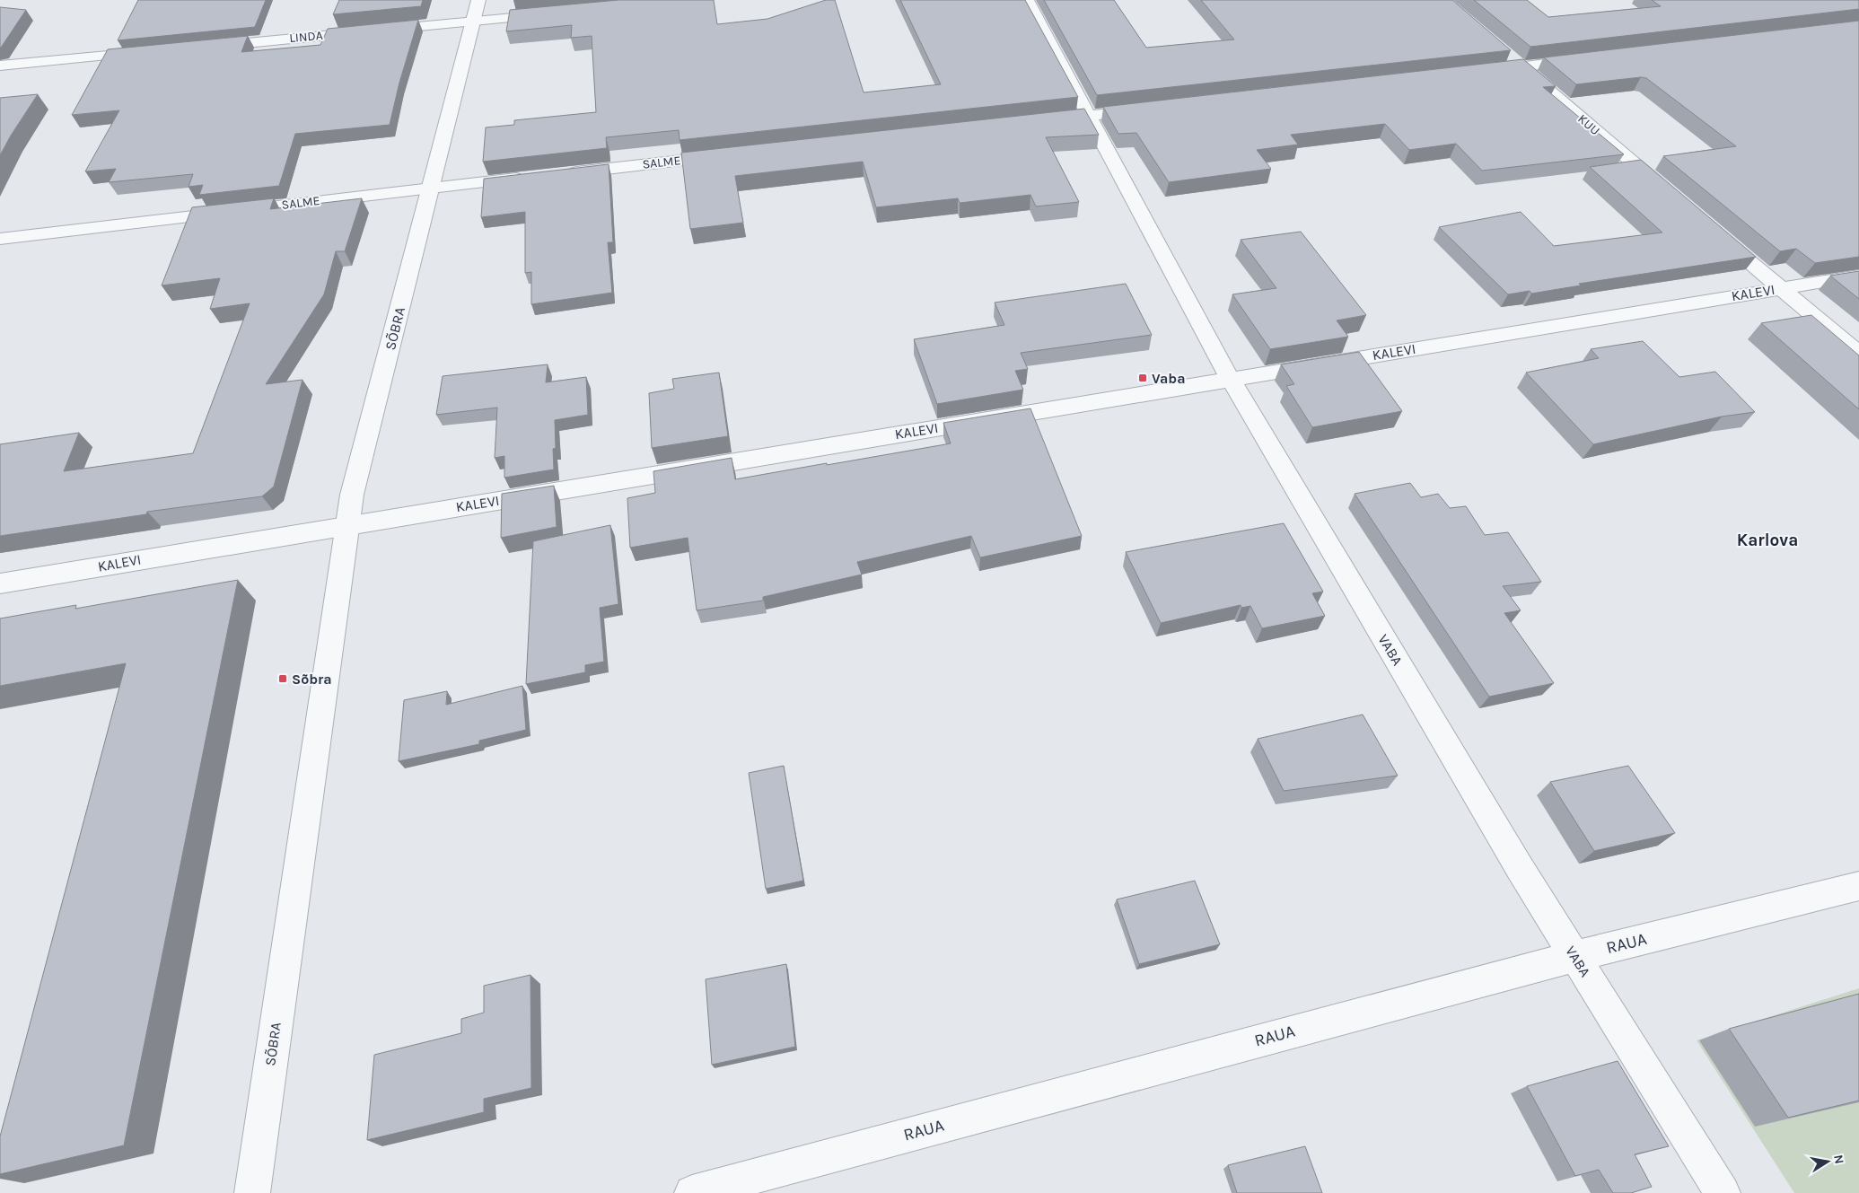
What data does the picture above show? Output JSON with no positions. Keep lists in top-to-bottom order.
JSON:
{
  "streets": {
    "street": [
      "LINDA",
      "KUU",
      "SALME",
      "KALEVI",
      "SÕBRA",
      "VABA",
      "RAUA"
    ]
  },
  "crossings": [
    ["LINDA", "SÕBRA"],
    ["SALME", "SÕBRA"],
    ["KALEVI", "SÕBRA"],
    ["KALEVI", "VABA"],
    ["VABA", "RAUA"]
  ],
  "districts": ["Karlova"],
  "places": {
    "transit": ["Vaba", "Sõbra"]
  },
  "north": "right"
}
